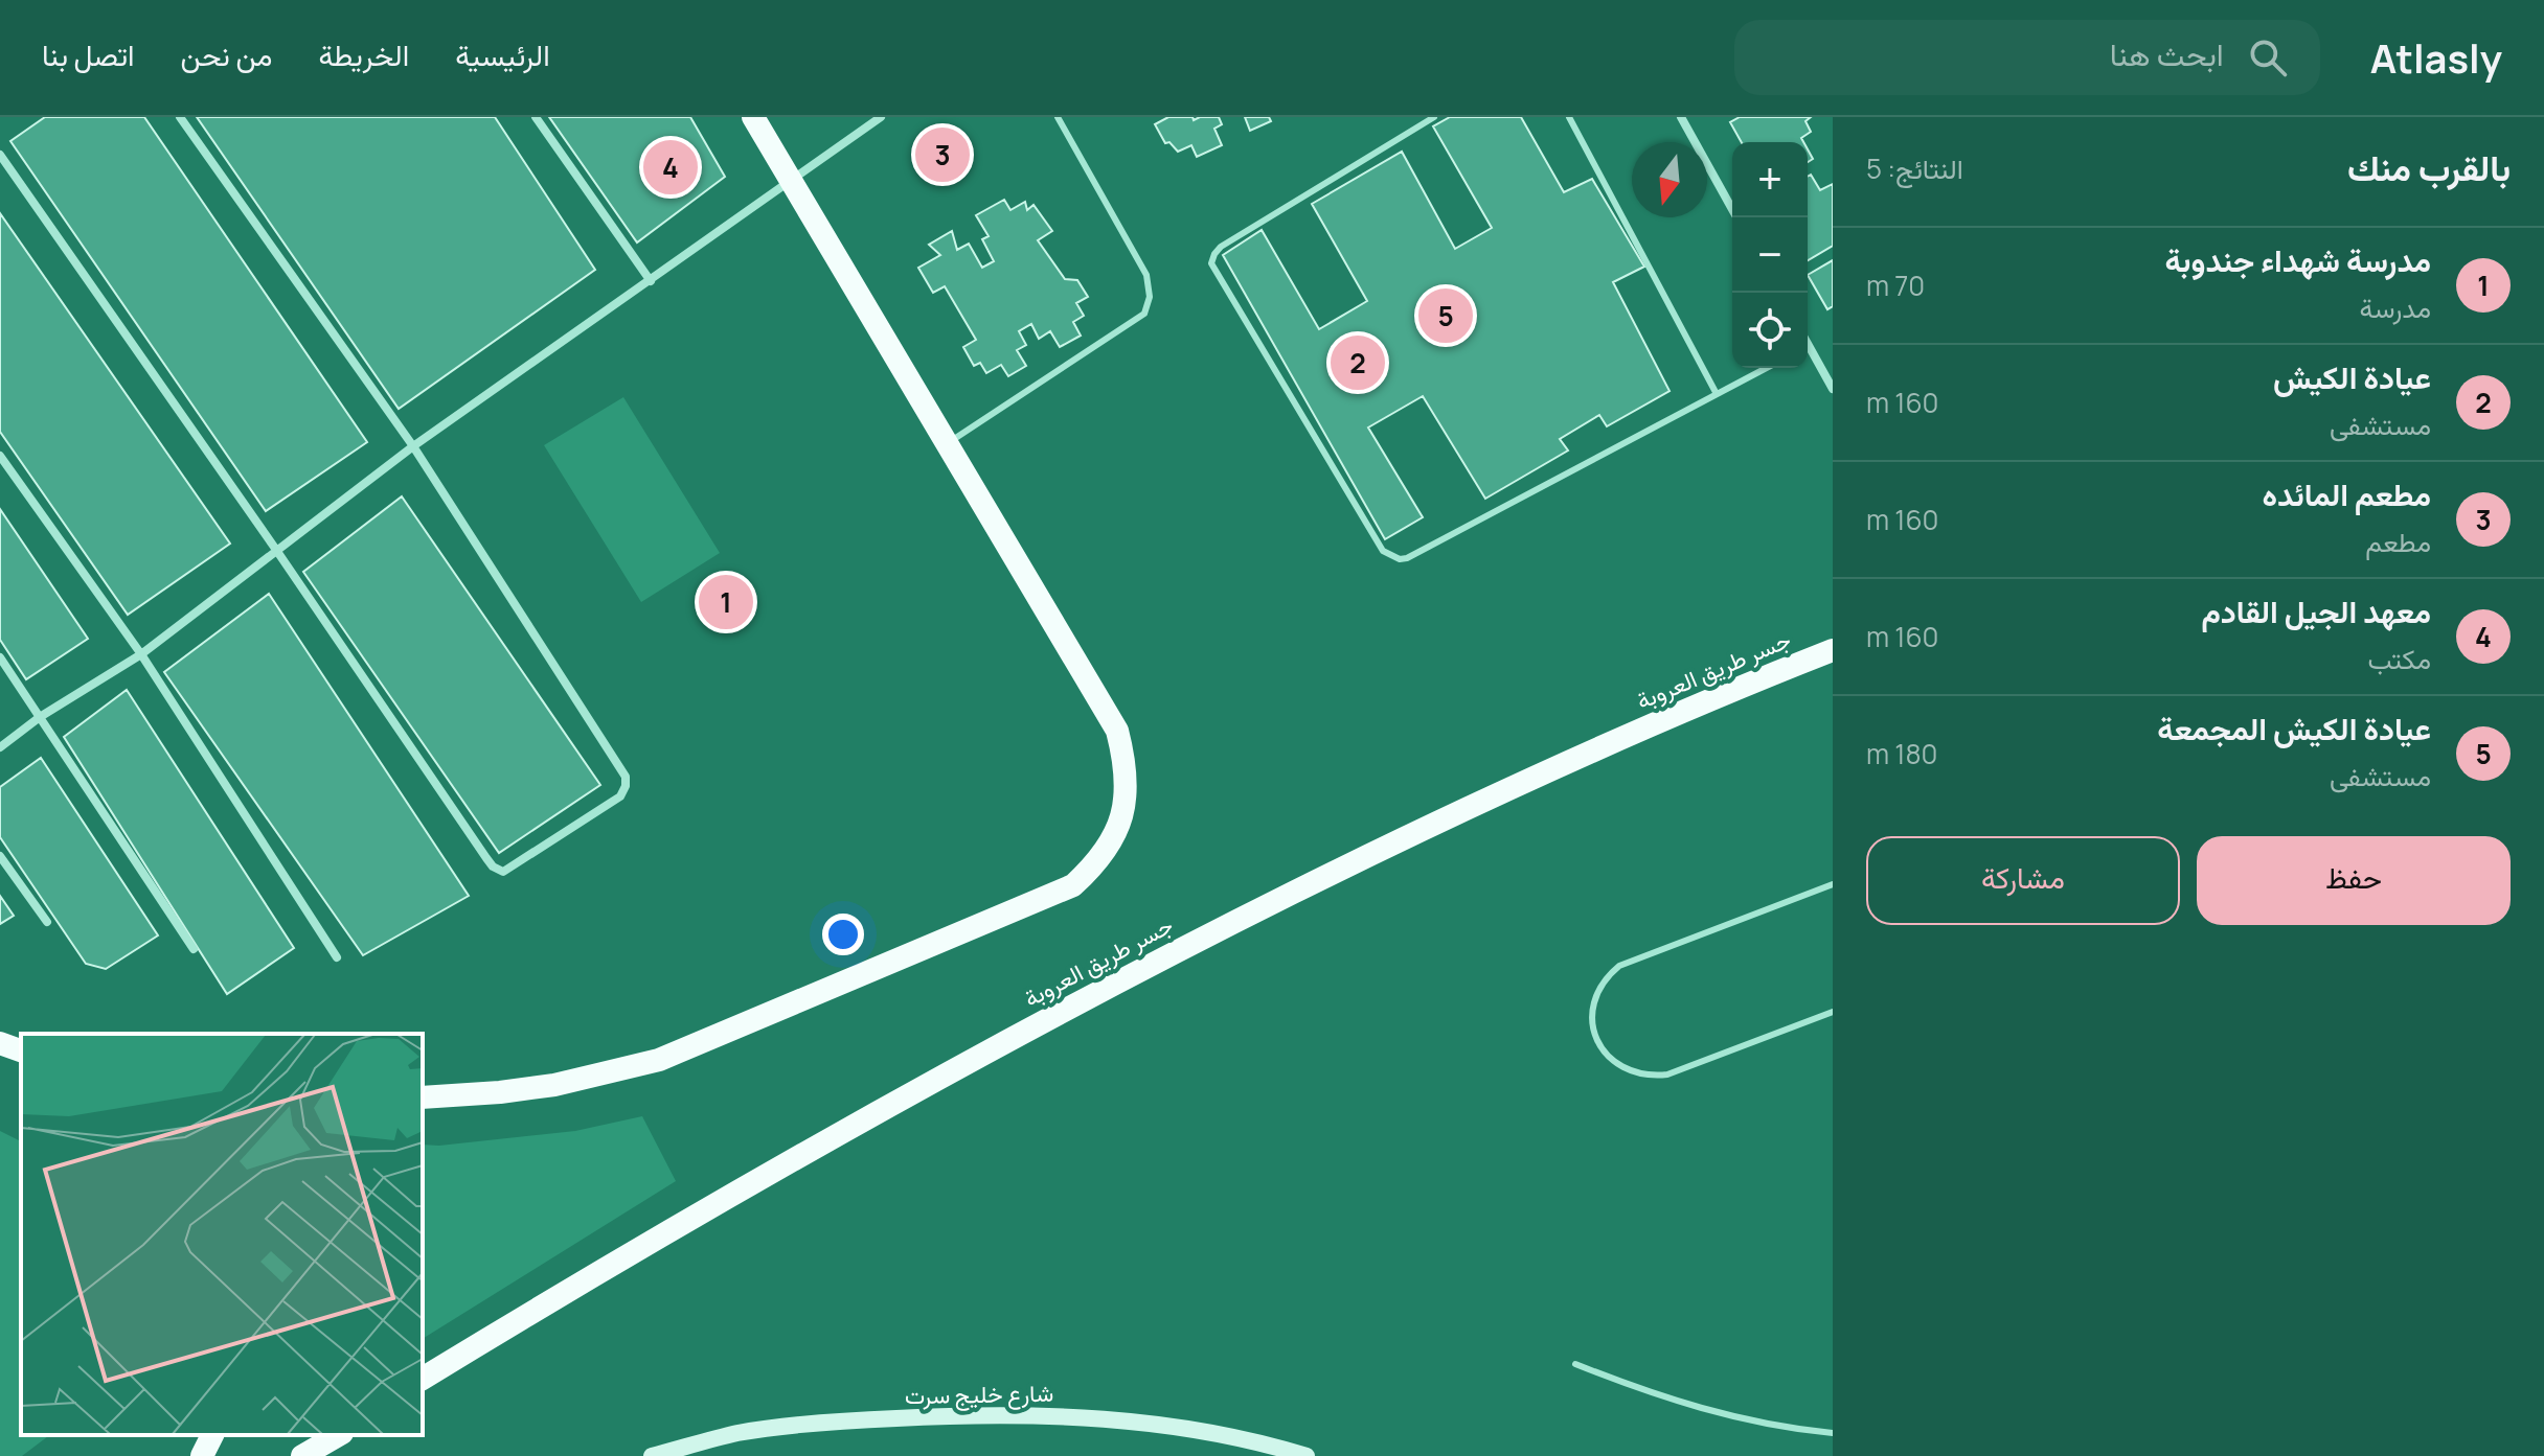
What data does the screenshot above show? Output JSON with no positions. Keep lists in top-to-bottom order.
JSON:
{
  "streets": {
    "highway": ["جسر طريق العروبة"],
    "main road": ["شارع خليج سرت"]
  },
  "north": "bottom",
  "page": {
    "header": "Atlasly",
    "search": "ابحث هنا",
    "nav": [
      "الرئيسية",
      "الخريطة",
      "من نحن",
      "اتصل بنا"
    ],
    "heading": ["بالقرب منك", "النتائج: 5"],
    "pins": [
      "3",
      "4",
      "5",
      "2",
      "1"
    ],
    "map_buttons": ["+", "−"],
    "list": [
      {
        "mark": "1",
        "name": "مدرسة شهداء جندوبة",
        "note": "مدرسة",
        "value": "70 m"
      },
      {
        "mark": "2",
        "name": "عيادة الكيش",
        "note": "مستشفى",
        "value": "160 m"
      },
      {
        "mark": "3",
        "name": "مطعم المائده",
        "note": "مطعم",
        "value": "160 m"
      },
      {
        "mark": "4",
        "name": "معهد الجيل القادم",
        "note": "مكتب",
        "value": "160 m"
      },
      {
        "mark": "5",
        "name": "عيادة الكيش المجمعة",
        "note": "مستشفى",
        "value": "180 m"
      }
    ],
    "buttons": ["حفظ", "مشاركة"]
  }
}
